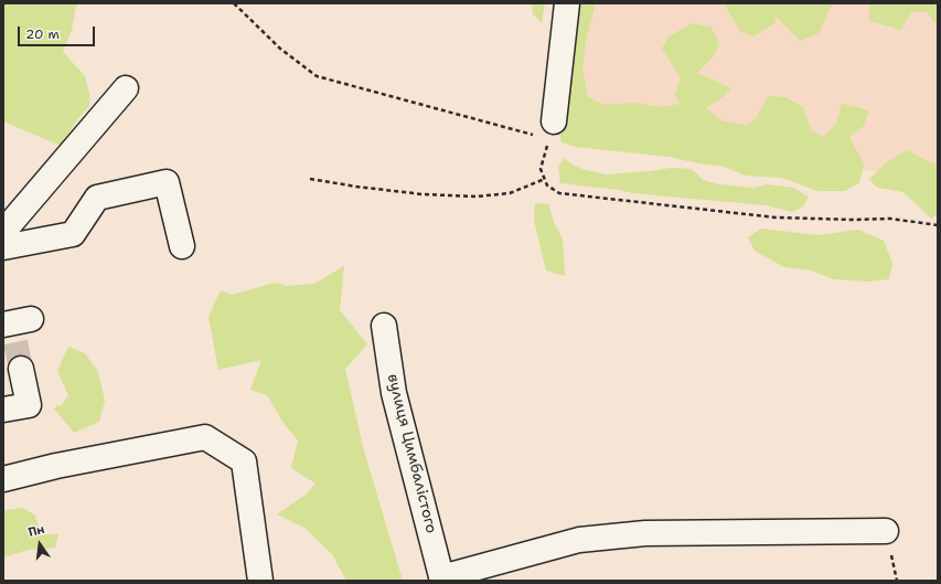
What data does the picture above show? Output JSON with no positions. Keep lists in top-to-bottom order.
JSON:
{
  "streets": {
    "lane": ["вулиця Цимбалістого"]
  },
  "scale_bar": "20 m",
  "north": "top"
}
